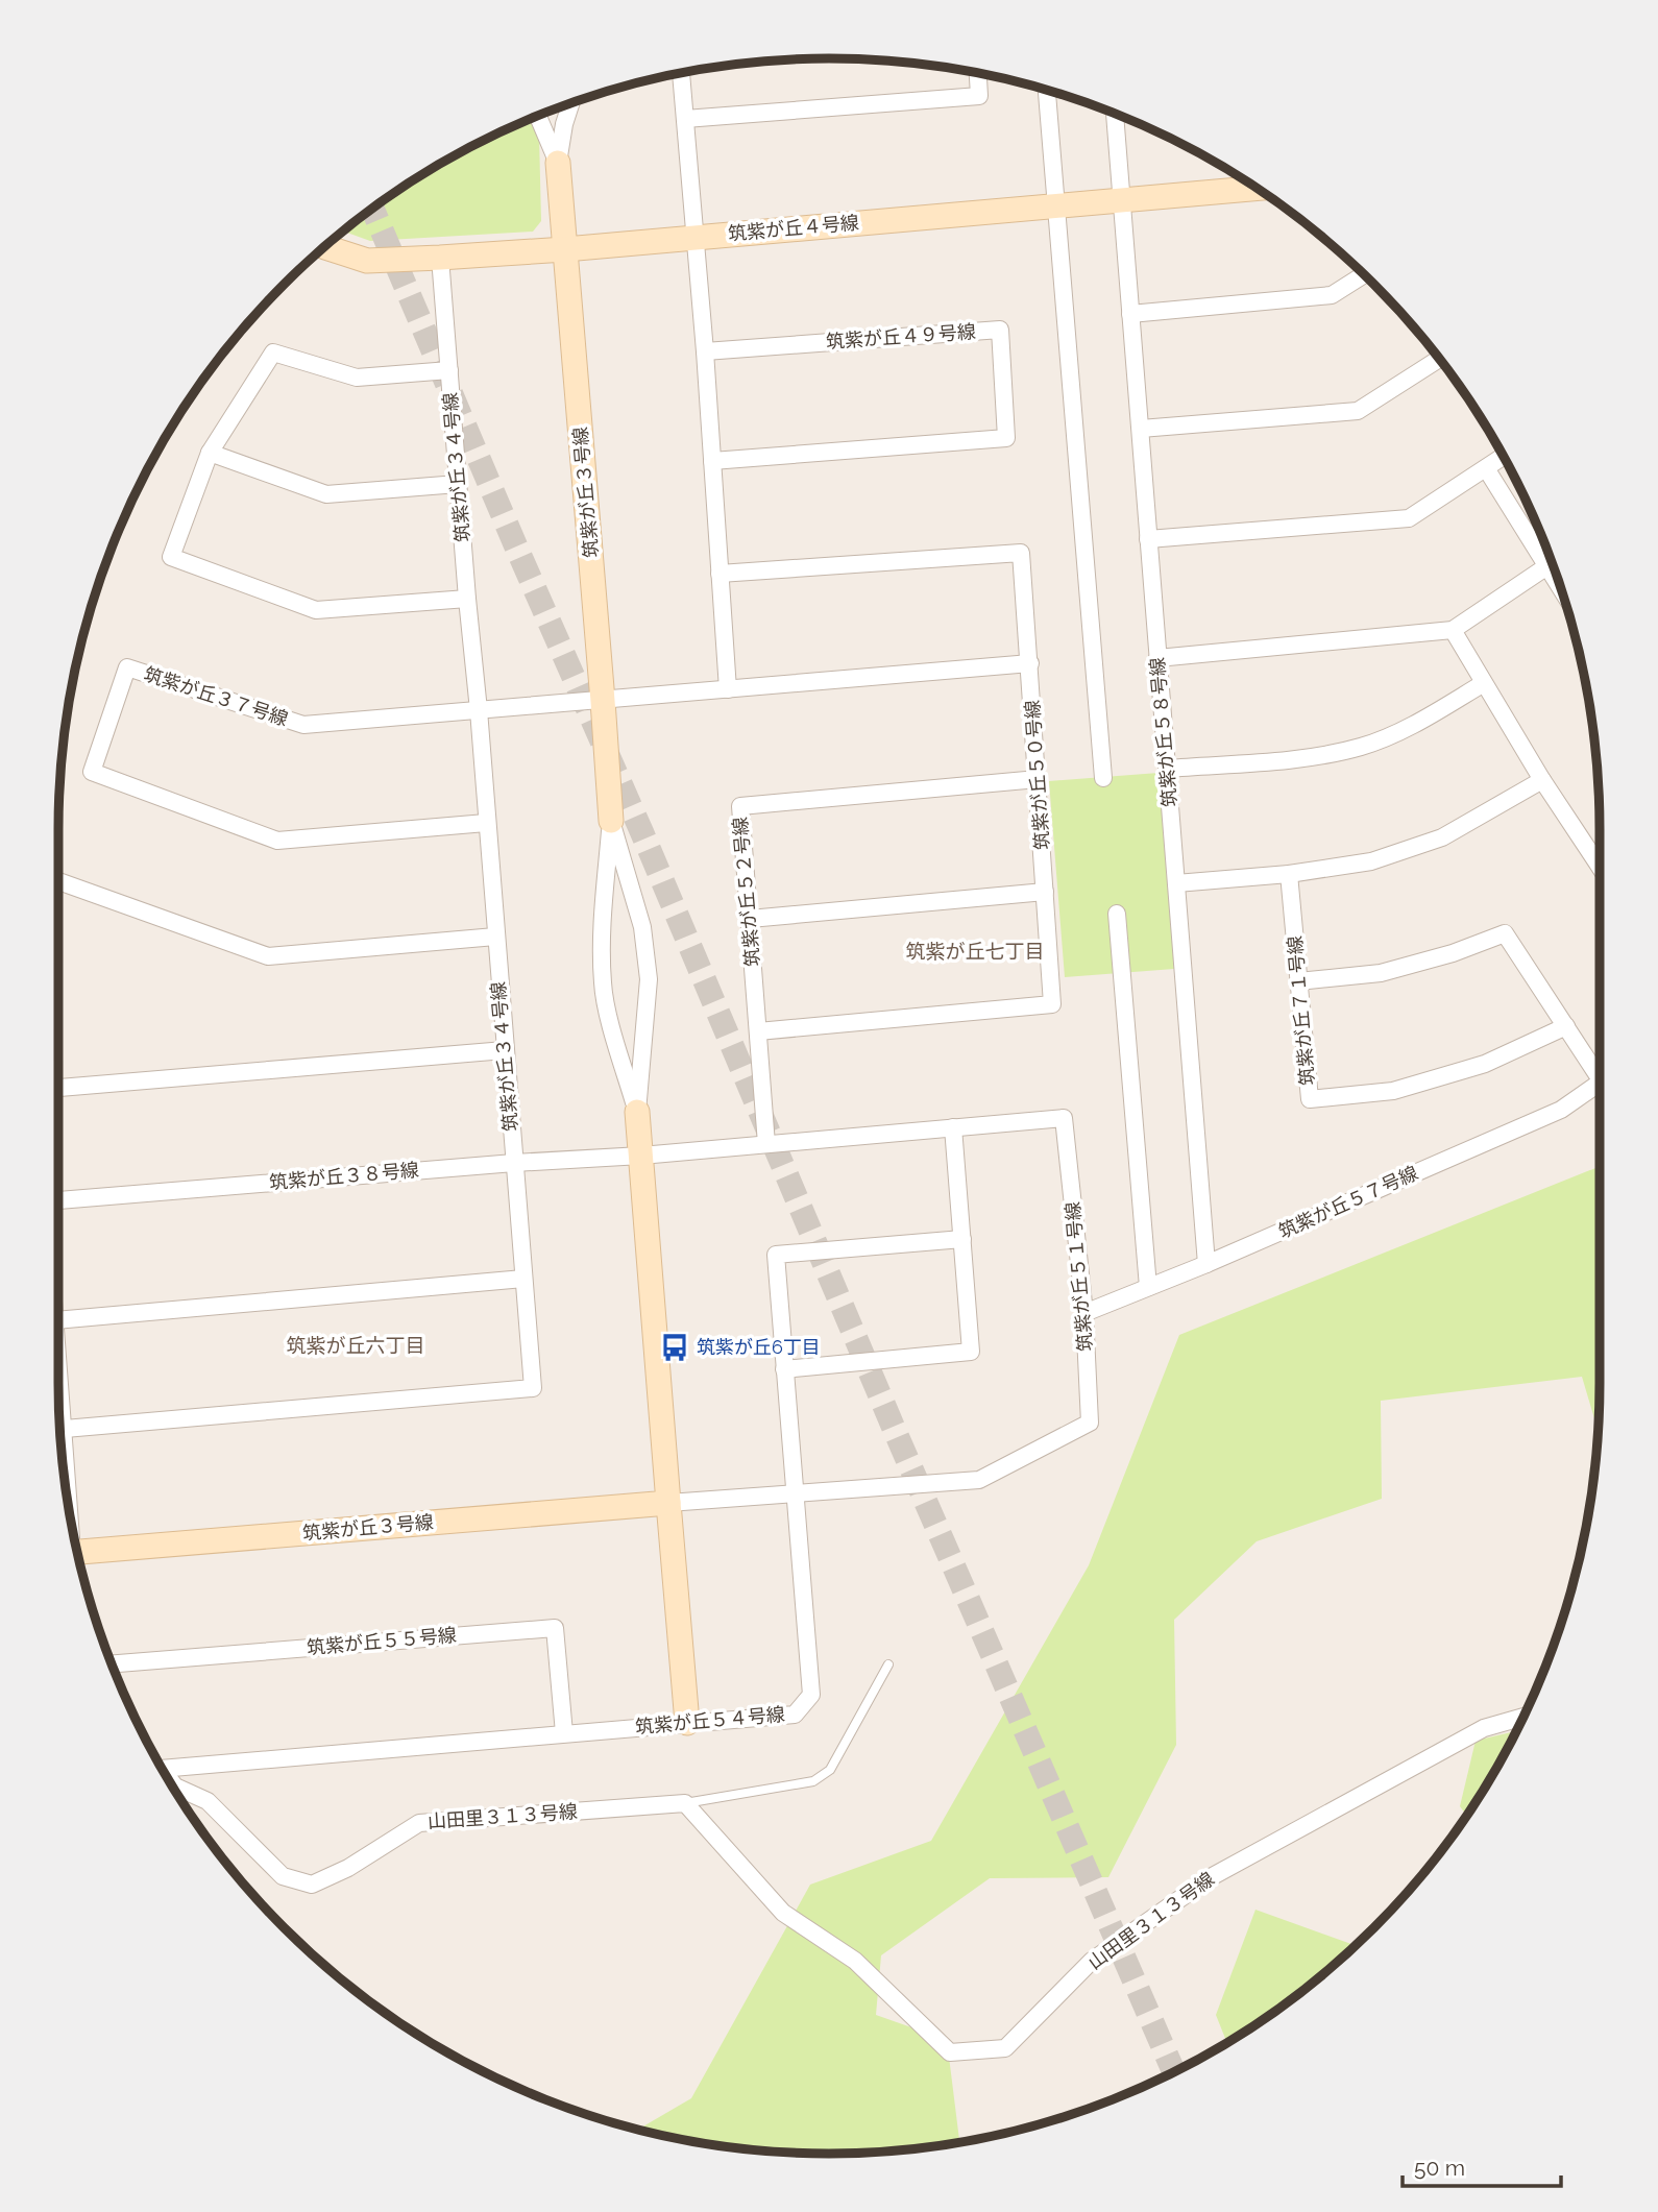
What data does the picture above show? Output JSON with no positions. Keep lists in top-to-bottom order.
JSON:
{
  "streets": {
    "street": [
      "筑紫が丘４号線",
      "筑紫が丘４９号線",
      "筑紫が丘３４号線",
      "筑紫が丘３号線",
      "筑紫が丘３７号線",
      "筑紫が丘５８号線",
      "筑紫が丘５０号線",
      "筑紫が丘５２号線",
      "筑紫が丘７１号線",
      "筑紫が丘３８号線",
      "筑紫が丘５７号線",
      "筑紫が丘５１号線",
      "筑紫が丘５５号線",
      "筑紫が丘５４号線",
      "山田里３１３号線"
    ]
  },
  "crossings": [
    ["筑紫が丘４号線", "筑紫が丘３４号線"],
    ["筑紫が丘４号線", "筑紫が丘３号線"],
    ["筑紫が丘４号線", "筑紫が丘５８号線"],
    ["筑紫が丘３４号線", "筑紫が丘３７号線"],
    ["筑紫が丘３４号線", "筑紫が丘３８号線"],
    ["筑紫が丘３号線", "筑紫が丘３７号線"],
    ["筑紫が丘３号線", "筑紫が丘３８号線"],
    ["筑紫が丘３号線", "筑紫が丘５１号線"],
    ["筑紫が丘３号線", "筑紫が丘５４号線"],
    ["筑紫が丘３７号線", "筑紫が丘５０号線"],
    ["筑紫が丘５８号線", "筑紫が丘５７号線"],
    ["筑紫が丘５０号線", "筑紫が丘５２号線"],
    ["筑紫が丘５２号線", "筑紫が丘５１号線"],
    ["筑紫が丘３８号線", "筑紫が丘５１号線"],
    ["筑紫が丘５７号線", "筑紫が丘５１号線"],
    ["筑紫が丘５１号線", "筑紫が丘５４号線"],
    ["筑紫が丘５５号線", "筑紫が丘５４号線"]
  ],
  "districts": ["筑紫が丘七丁目", "筑紫が丘六丁目"],
  "places": {
    "bus stop": ["筑紫が丘6丁目"]
  },
  "scale_bar": "50 m"
}
